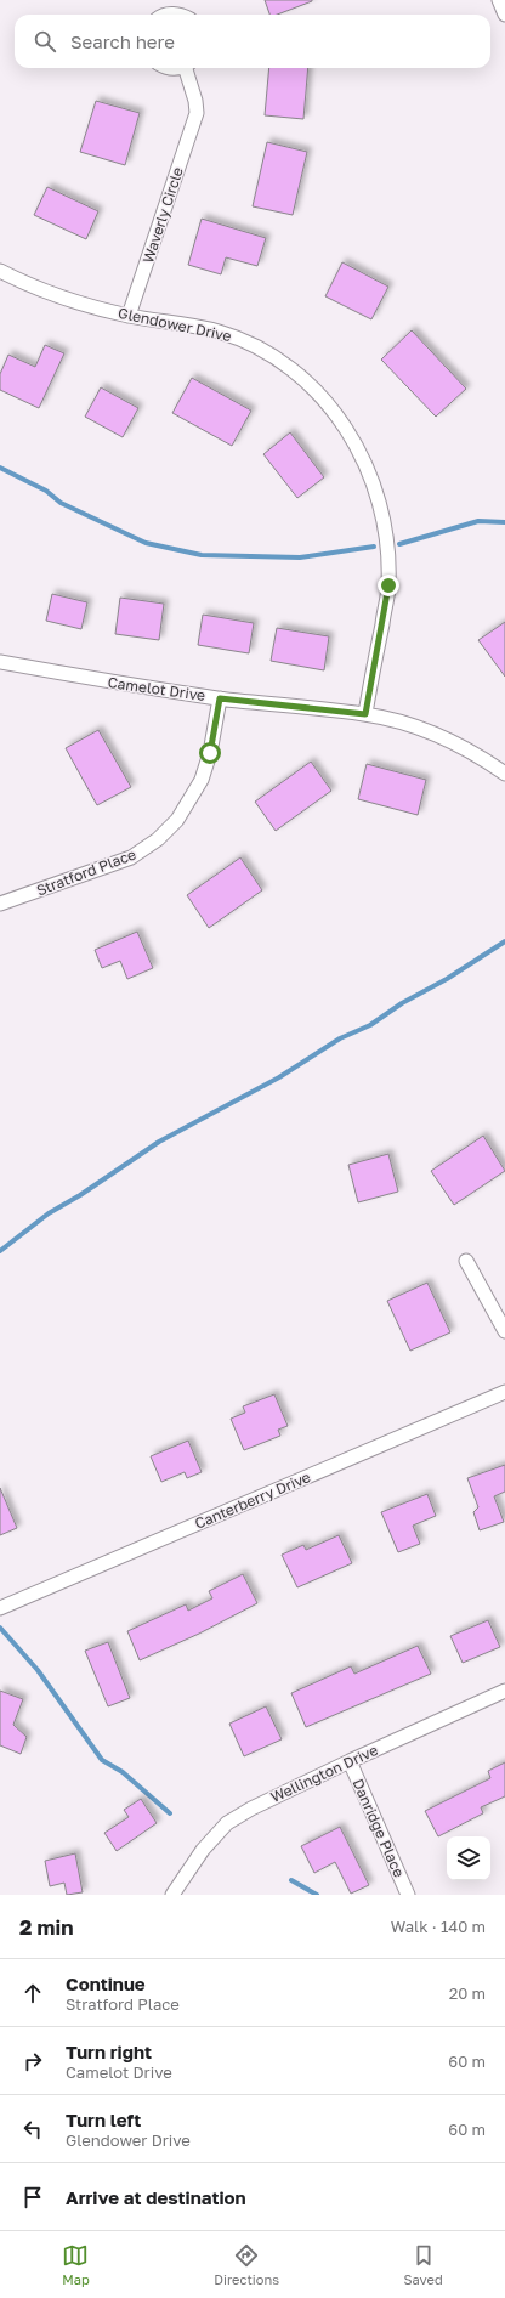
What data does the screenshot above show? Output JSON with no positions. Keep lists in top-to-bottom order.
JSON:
{
  "streets": {
    "street": [
      "Waverly Circle",
      "Glendower Drive",
      "Camelot Drive",
      "Stratford Place",
      "Canterberry Drive",
      "Wellington Drive",
      "Danridge Place"
    ]
  },
  "crossings": [
    ["Waverly Circle", "Glendower Drive"],
    ["Glendower Drive", "Camelot Drive"],
    ["Camelot Drive", "Stratford Place"],
    ["Wellington Drive", "Danridge Place"]
  ],
  "page": {
    "search": "Search here",
    "heading": ["2 min", "Walk · 140 m"],
    "list": [
      ["Continue", "Stratford Place", "20 m"],
      ["Turn right", "Camelot Drive", "60 m"],
      ["Turn left", "Glendower Drive", "60 m"],
      "Arrive at destination"
    ],
    "nav": ["Map", "Directions", "Saved"]
  }
}
